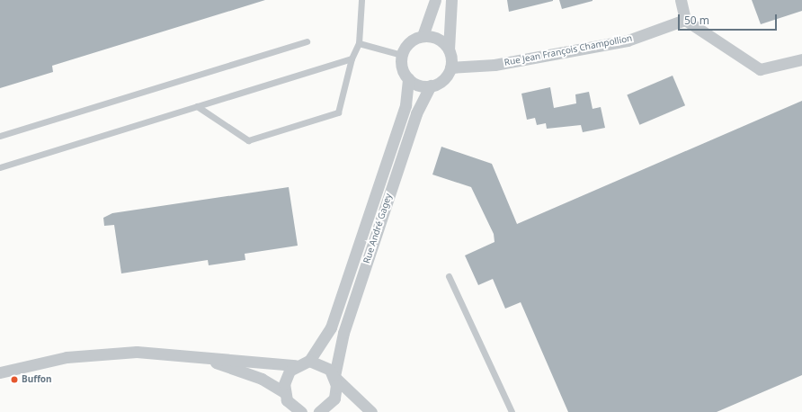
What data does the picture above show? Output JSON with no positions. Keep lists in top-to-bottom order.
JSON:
{
  "streets": {
    "street": ["Rue Jean François Champollion", "Rue André Gagey"]
  },
  "crossings": [
    ["Rue Jean François Champollion", "Rue André Gagey"]
  ],
  "places": ["Buffon"],
  "scale_bar": "50 m"
}
